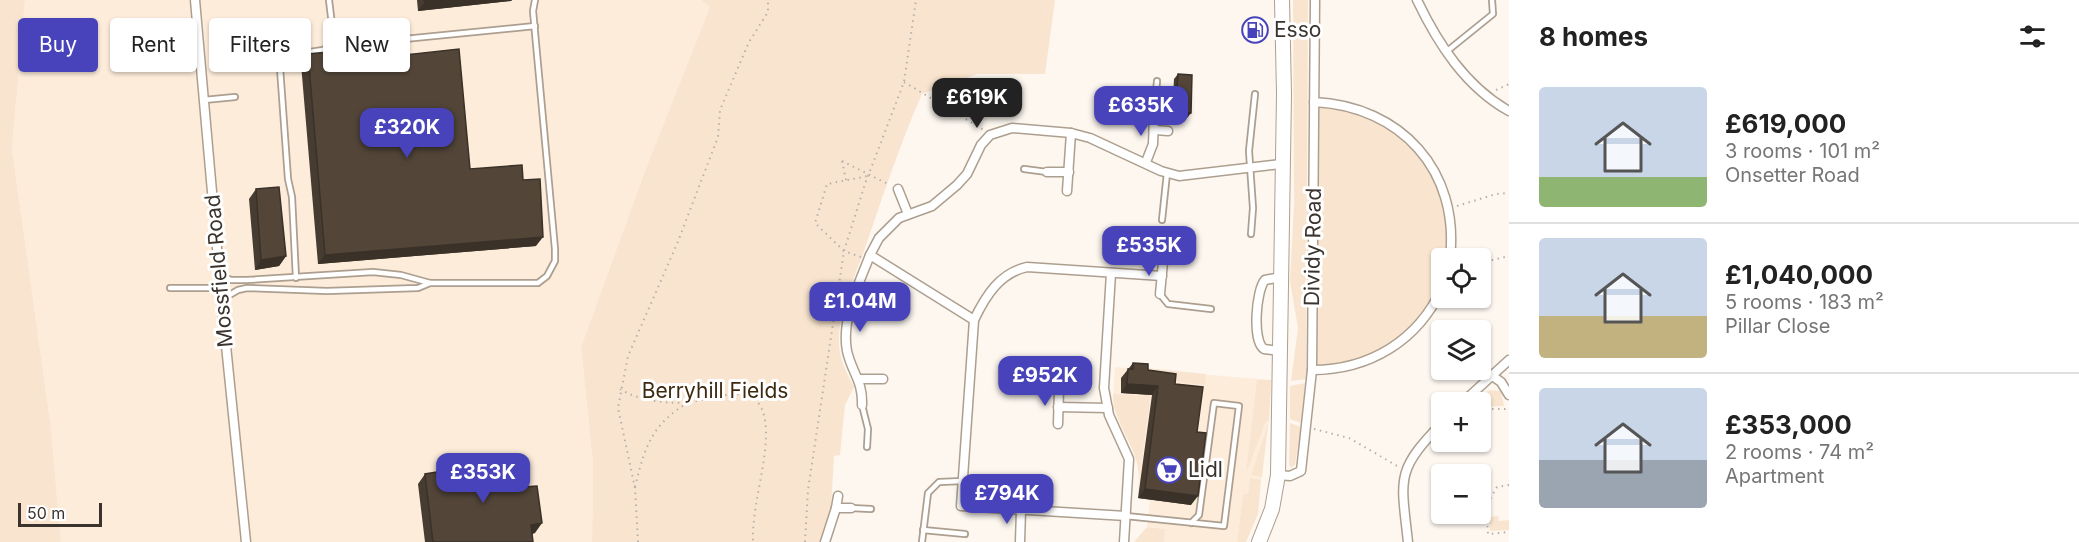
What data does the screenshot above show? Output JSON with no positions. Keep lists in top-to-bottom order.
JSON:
{
  "streets": {
    "main road": ["Dividy Road"],
    "street": ["Mossfield Road"]
  },
  "parks": ["Berryhill Fields"],
  "places": {
    "fuel station": ["Esso"],
    "supermarket": ["Lidl"]
  },
  "scale_bar": "50 m",
  "page": {
    "heading": "8 homes",
    "chip": [
      "Buy",
      "Rent",
      "Filters",
      "New"
    ],
    "list": [
      {
        "name": "£619,000",
        "note": "3 rooms · 101 m² · Onsetter Road"
      },
      {
        "name": "£1,040,000",
        "note": "5 rooms · 183 m² · Pillar Close"
      },
      {
        "name": "£353,000",
        "note": "2 rooms · 74 m² · Apartment"
      }
    ],
    "price": [
      "£619K",
      "£635K",
      "£320K",
      "£535K",
      "£1.04M",
      "£952K",
      "£353K",
      "£794K"
    ],
    "map_buttons": ["+", "−"],
    "scale": "50 m"
  }
}
